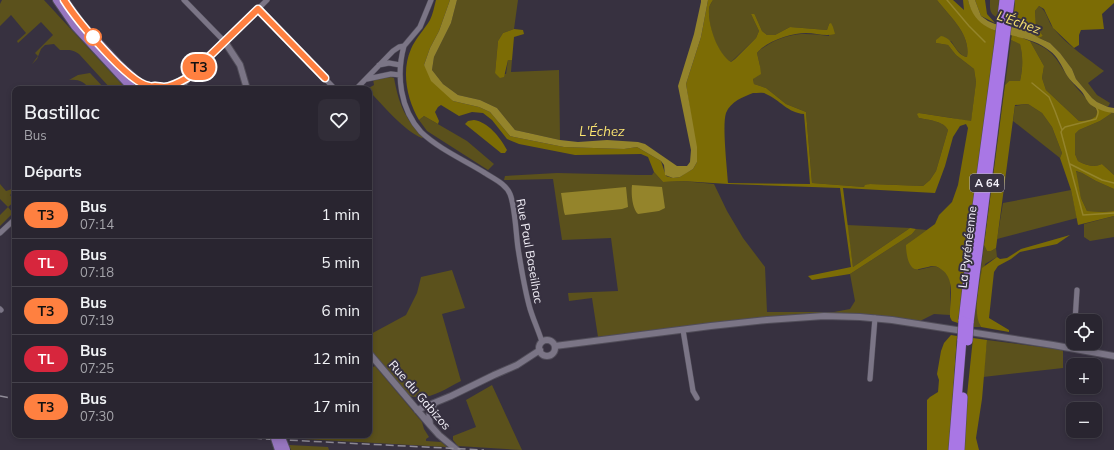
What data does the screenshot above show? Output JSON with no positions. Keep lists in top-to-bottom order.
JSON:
{
  "streets": {
    "highway": ["A 64", "La Pyrénéenne"],
    "street": ["Rue Paul Baseilhac", "Rue du Gabizos"]
  },
  "water": ["L'Échez"],
  "lines": ["bus line T3"],
  "page": {
    "on_map": "T3",
    "heading": [
      ["Bastillac", "Bus"],
      "Départs"
    ],
    "list": [
      {
        "mark": "T3",
        "name": "Bus",
        "note": "07:14",
        "value": "1 min"
      },
      {
        "mark": "TL",
        "name": "Bus",
        "note": "07:18",
        "value": "5 min"
      },
      {
        "mark": "T3",
        "name": "Bus",
        "note": "07:19",
        "value": "6 min"
      },
      {
        "mark": "TL",
        "name": "Bus",
        "note": "07:25",
        "value": "12 min"
      },
      {
        "mark": "T3",
        "name": "Bus",
        "note": "07:30",
        "value": "17 min"
      }
    ],
    "map_buttons": ["+", "−"]
  }
}
